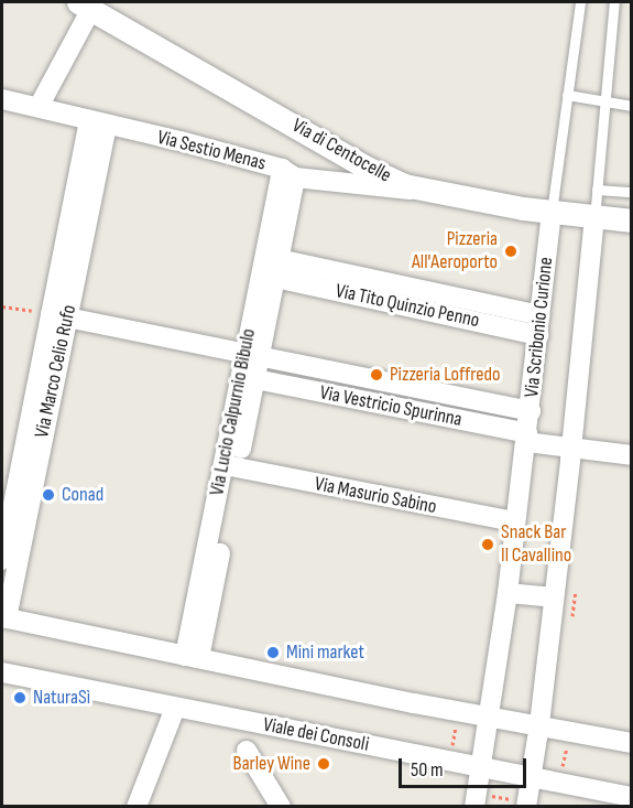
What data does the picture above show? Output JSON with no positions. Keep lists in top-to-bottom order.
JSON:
{
  "streets": {
    "street": [
      "Via Sestio Menas",
      "Via di Centocelle",
      "Via Tito Quinzio Penno",
      "Via Scribonio Curione",
      "Via Marco Celio Rufo",
      "Via Vestricio Spurinna",
      "Via Lucio Calpurnio Bibulo",
      "Via Masurio Sabino",
      "Viale dei Consoli"
    ]
  },
  "crossings": [
    ["Via Sestio Menas", "Via di Centocelle"],
    ["Via Sestio Menas", "Via Marco Celio Rufo"],
    ["Via Sestio Menas", "Via Lucio Calpurnio Bibulo"],
    ["Via di Centocelle", "Via Scribonio Curione"],
    ["Via Tito Quinzio Penno", "Via Scribonio Curione"],
    ["Via Tito Quinzio Penno", "Via Lucio Calpurnio Bibulo"],
    ["Via Scribonio Curione", "Via Vestricio Spurinna"],
    ["Via Scribonio Curione", "Via Masurio Sabino"],
    ["Via Scribonio Curione", "Viale dei Consoli"],
    ["Via Marco Celio Rufo", "Via Vestricio Spurinna"],
    ["Via Vestricio Spurinna", "Via Lucio Calpurnio Bibulo"],
    ["Via Lucio Calpurnio Bibulo", "Via Masurio Sabino"]
  ],
  "places": [
    "Pizzeria All'Aeroporto",
    "Pizzeria Loffredo",
    "Conad",
    "Snack Bar Il Cavallino",
    "Mini market",
    "NaturaSì",
    "Barley Wine"
  ],
  "scale_bar": "50 m"
}
